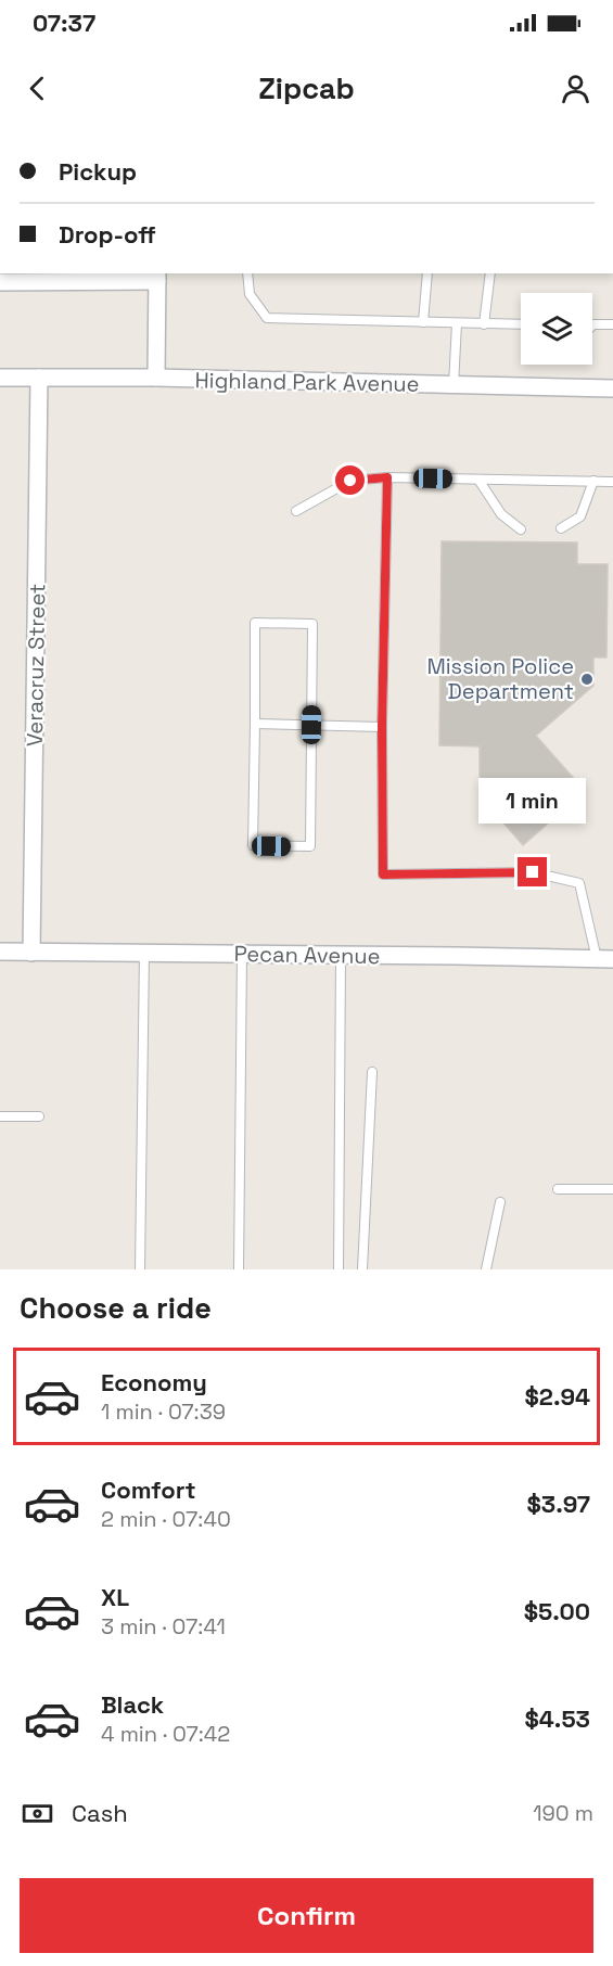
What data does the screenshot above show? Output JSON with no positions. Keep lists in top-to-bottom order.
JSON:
{
  "streets": {
    "street": ["Highland Park Avenue", "Veracruz Street", "Pecan Avenue"]
  },
  "crossings": [
    ["Highland Park Avenue", "Veracruz Street"],
    ["Veracruz Street", "Pecan Avenue"]
  ],
  "places": ["Mission Police Department"],
  "page": {
    "status": "07:37",
    "header": "Zipcab",
    "banner": ["Pickup", "Drop-off"],
    "bubble": "1 min",
    "heading": "Choose a ride",
    "list": [
      {
        "name": "Economy",
        "note": "1 min · 07:39",
        "value": "$2.94"
      },
      {
        "name": "Comfort",
        "note": "2 min · 07:40",
        "value": "$3.97"
      },
      {
        "name": "XL",
        "note": "3 min · 07:41",
        "value": "$5.00"
      },
      {
        "name": "Black",
        "note": "4 min · 07:42",
        "value": "$4.53"
      }
    ],
    "pay": ["Cash", "190 m"],
    "buttons": "Confirm"
  }
}
